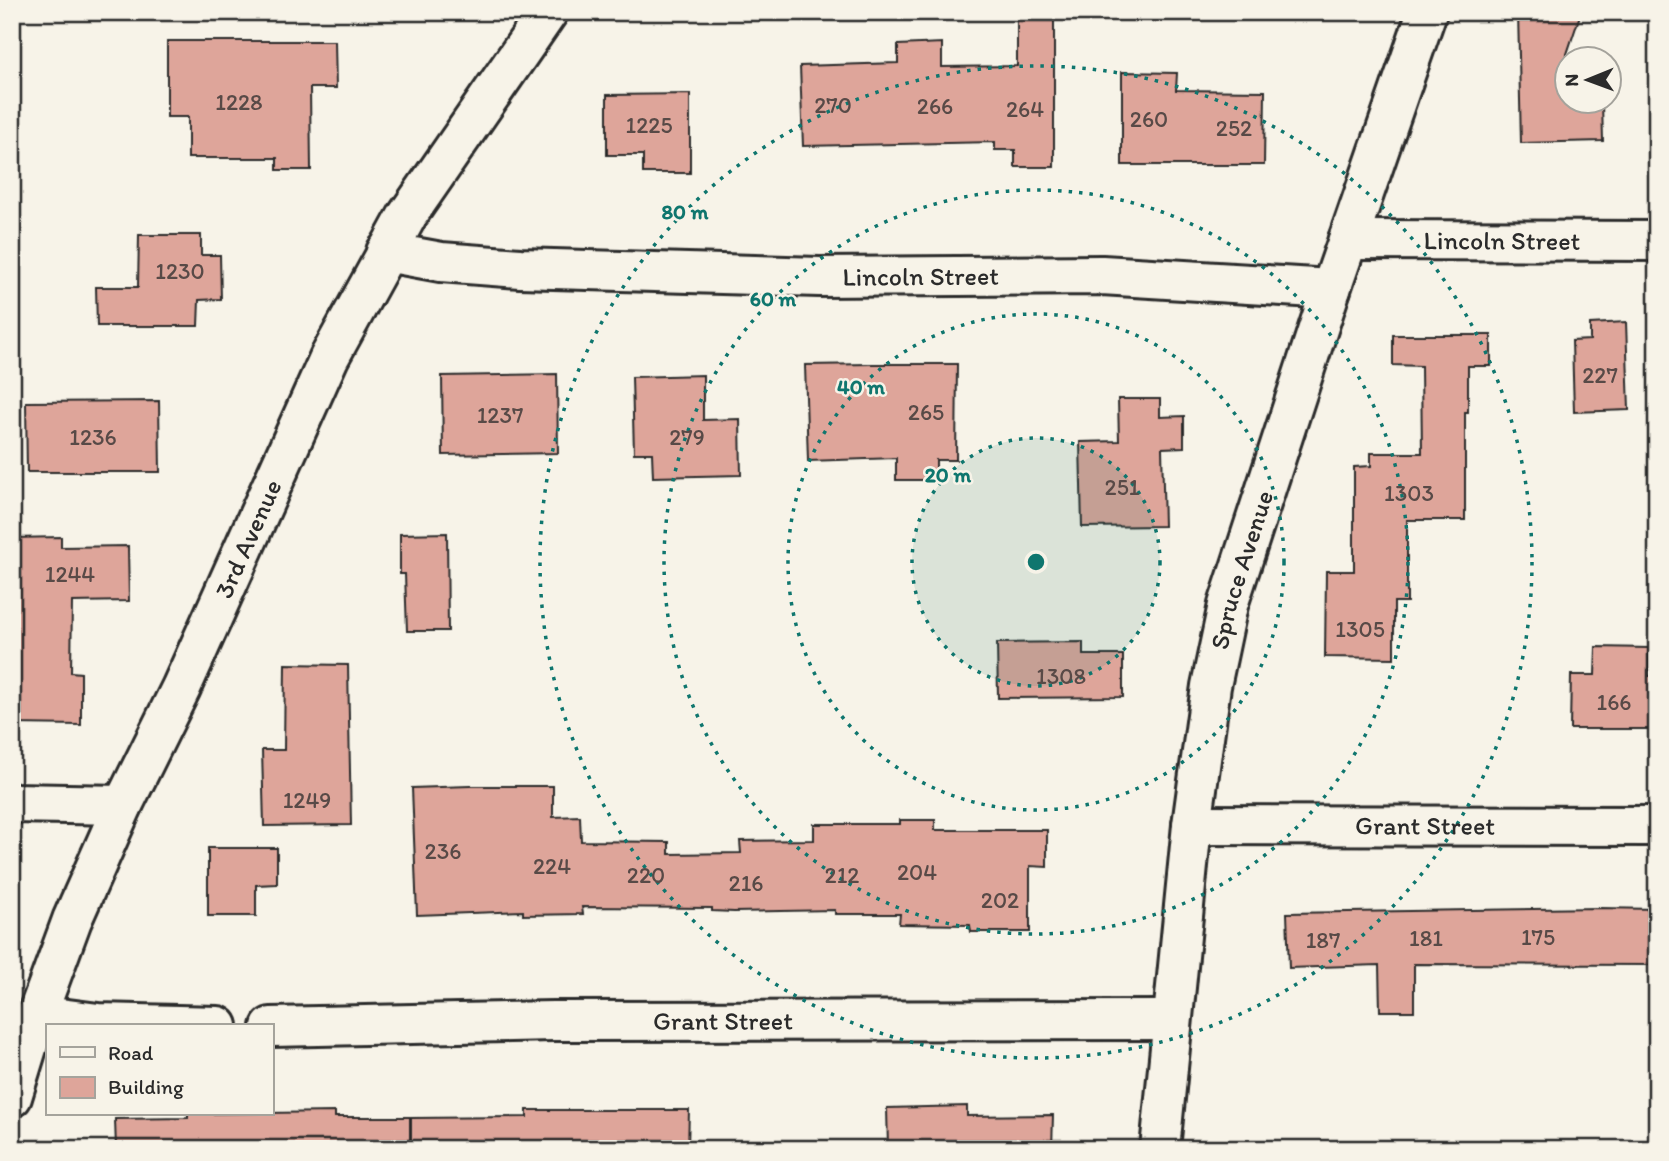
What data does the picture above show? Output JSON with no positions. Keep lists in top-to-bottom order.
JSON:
{
  "streets": {
    "street": [
      "Lincoln Street",
      "3rd Avenue",
      "Spruce Avenue",
      "Grant Street"
    ]
  },
  "crossings": [
    ["Lincoln Street", "3rd Avenue"],
    ["Lincoln Street", "Spruce Avenue"],
    ["Spruce Avenue", "Grant Street"]
  ],
  "house_numbers": [
    "1228",
    "270",
    "266",
    "264",
    "260",
    "1225",
    "252",
    "1230",
    "227",
    "265",
    "1237",
    "1236",
    "279",
    "251",
    "1303",
    "1244",
    "1305",
    "1308",
    "166",
    "1249",
    "236",
    "224",
    "204",
    "220",
    "212",
    "216",
    "202",
    "175",
    "181",
    "187"
  ],
  "legend": ["Road", "Building"],
  "north": "left",
  "rings": [
    "80 m",
    "60 m",
    "40 m",
    "20 m"
  ]
}
